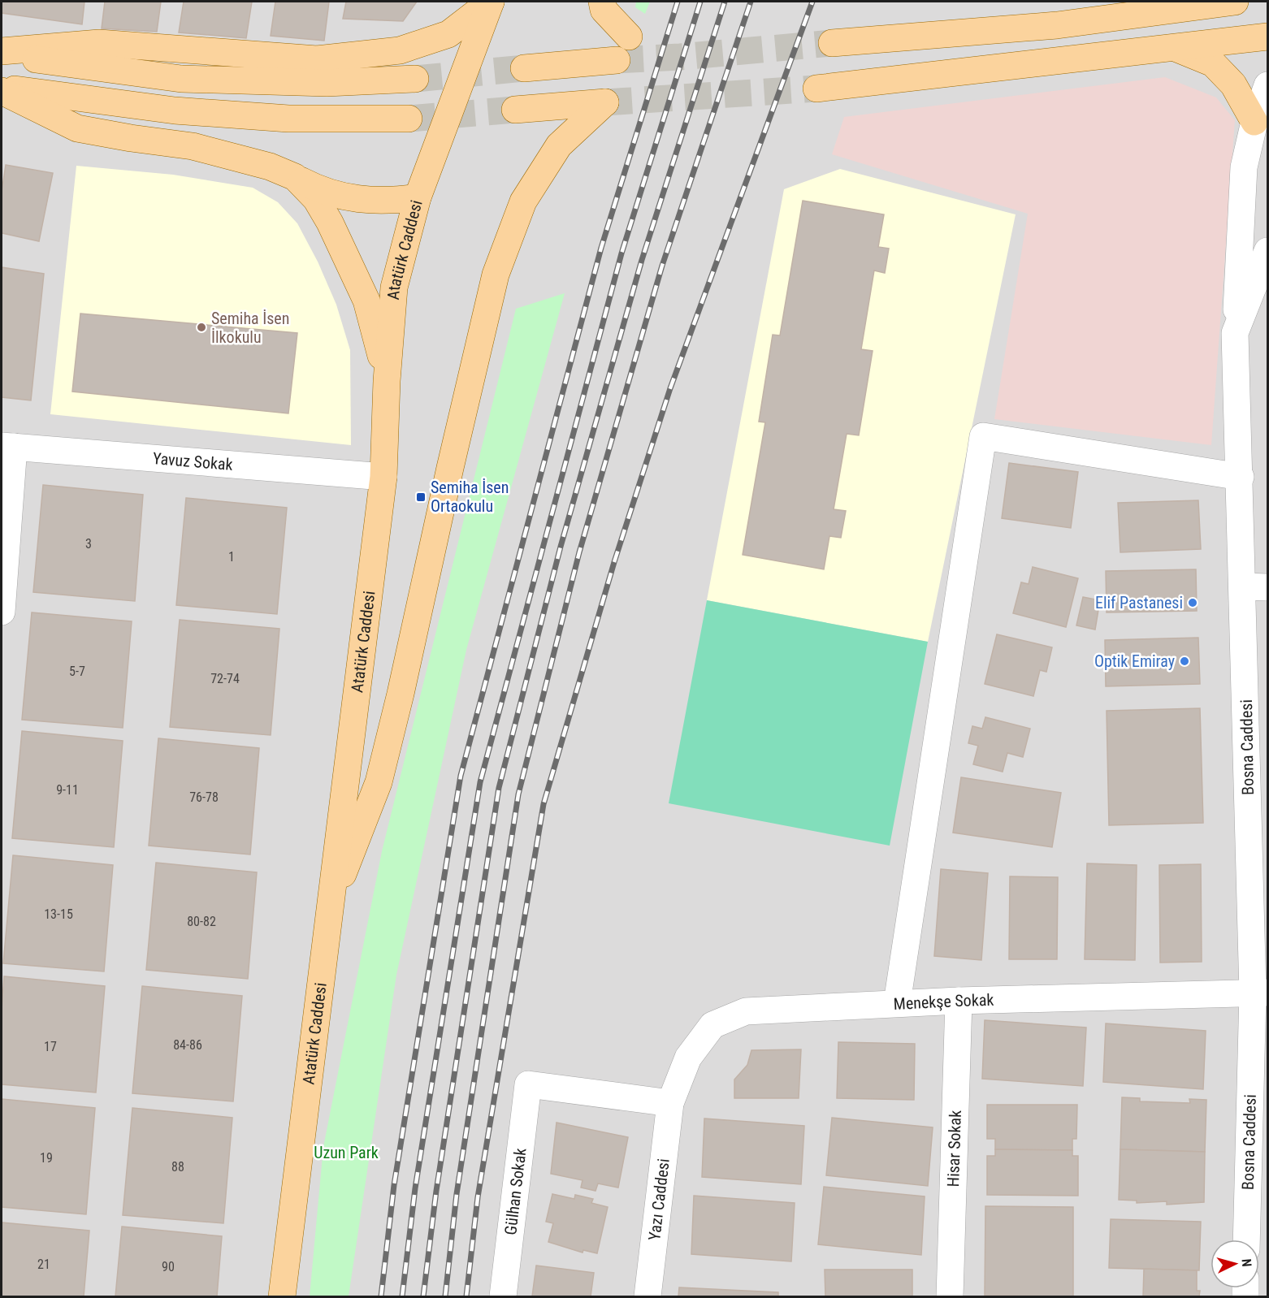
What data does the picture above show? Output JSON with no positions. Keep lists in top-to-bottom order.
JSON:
{
  "streets": {
    "main road": ["Atatürk Caddesi"],
    "street": [
      "Yavuz Sokak",
      "Bosna Caddesi",
      "Menekşe Sokak",
      "Hisar Sokak",
      "Gülhan Sokak",
      "Yazı Caddesi"
    ]
  },
  "crossings": [
    ["Atatürk Caddesi", "Yavuz Sokak"],
    ["Bosna Caddesi", "Menekşe Sokak"],
    ["Menekşe Sokak", "Hisar Sokak"],
    ["Menekşe Sokak", "Gülhan Sokak"],
    ["Menekşe Sokak", "Yazı Caddesi"],
    ["Gülhan Sokak", "Yazı Caddesi"]
  ],
  "parks": ["Uzun Park"],
  "places": {
    "other": ["Semiha İsen İlkokulu", "Elif Pastanesi", "Optik Emiray"],
    "transit": ["Semiha İsen Ortaokulu"]
  },
  "house_numbers": [
    "3",
    "1",
    "5-7",
    "72-74",
    "9-11",
    "76-78",
    "13-15",
    "80-82",
    "84-86",
    "17",
    "19",
    "88",
    "21",
    "90"
  ],
  "north": "right"
}
